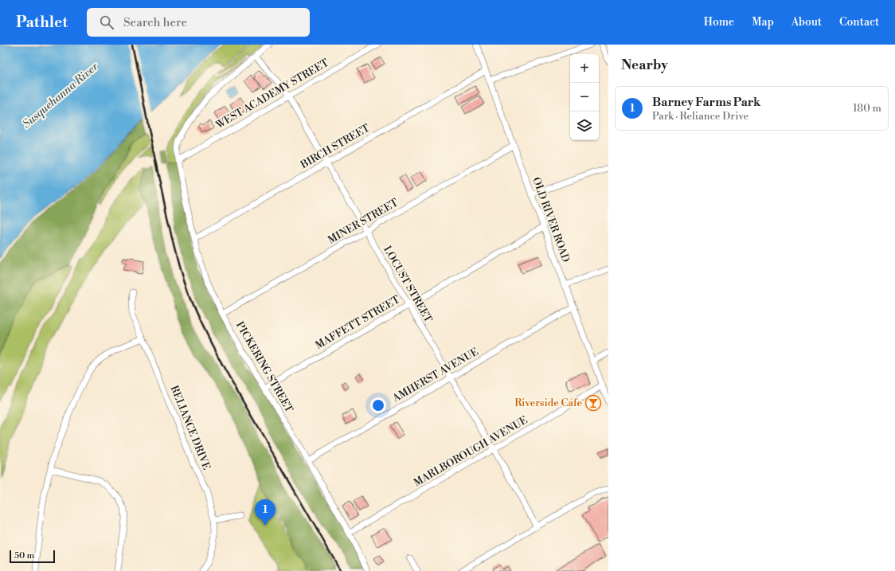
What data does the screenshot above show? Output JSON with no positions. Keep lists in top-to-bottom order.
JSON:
{
  "streets": {
    "street": [
      "WEST ACADEMY STREET",
      "BIRCH STREET",
      "OLD RIVER ROAD",
      "MINER STREET",
      "LOCUST STREET",
      "MAFFETT STREET",
      "PICKERING STREET",
      "AMHERST AVENUE",
      "RELIANCE DRIVE",
      "MARLBOROUGH AVENUE"
    ]
  },
  "crossings": [
    ["WEST ACADEMY STREET", "LOCUST STREET"],
    ["WEST ACADEMY STREET", "PICKERING STREET"],
    ["BIRCH STREET", "OLD RIVER ROAD"],
    ["BIRCH STREET", "LOCUST STREET"],
    ["BIRCH STREET", "PICKERING STREET"],
    ["OLD RIVER ROAD", "MINER STREET"],
    ["OLD RIVER ROAD", "MAFFETT STREET"],
    ["OLD RIVER ROAD", "AMHERST AVENUE"],
    ["OLD RIVER ROAD", "MARLBOROUGH AVENUE"],
    ["MINER STREET", "LOCUST STREET"],
    ["MINER STREET", "PICKERING STREET"],
    ["LOCUST STREET", "MAFFETT STREET"],
    ["LOCUST STREET", "PICKERING STREET"],
    ["LOCUST STREET", "AMHERST AVENUE"],
    ["LOCUST STREET", "MARLBOROUGH AVENUE"],
    ["MAFFETT STREET", "PICKERING STREET"],
    ["PICKERING STREET", "AMHERST AVENUE"],
    ["PICKERING STREET", "MARLBOROUGH AVENUE"]
  ],
  "water": ["Susquehanna River"],
  "places": {
    "bar": ["Riverside Cafe"]
  },
  "scale_bar": "50 m",
  "page": {
    "header": "Pathlet",
    "search": "Search here",
    "nav": [
      "Home",
      "Map",
      "About",
      "Contact"
    ],
    "heading": "Nearby",
    "map_buttons": ["+", "−"],
    "list": [
      {
        "mark": "1",
        "name": "Barney Farms Park",
        "note": "Park · Reliance Drive",
        "value": "180 m"
      }
    ],
    "pins": "1",
    "scale": "50 m"
  }
}
